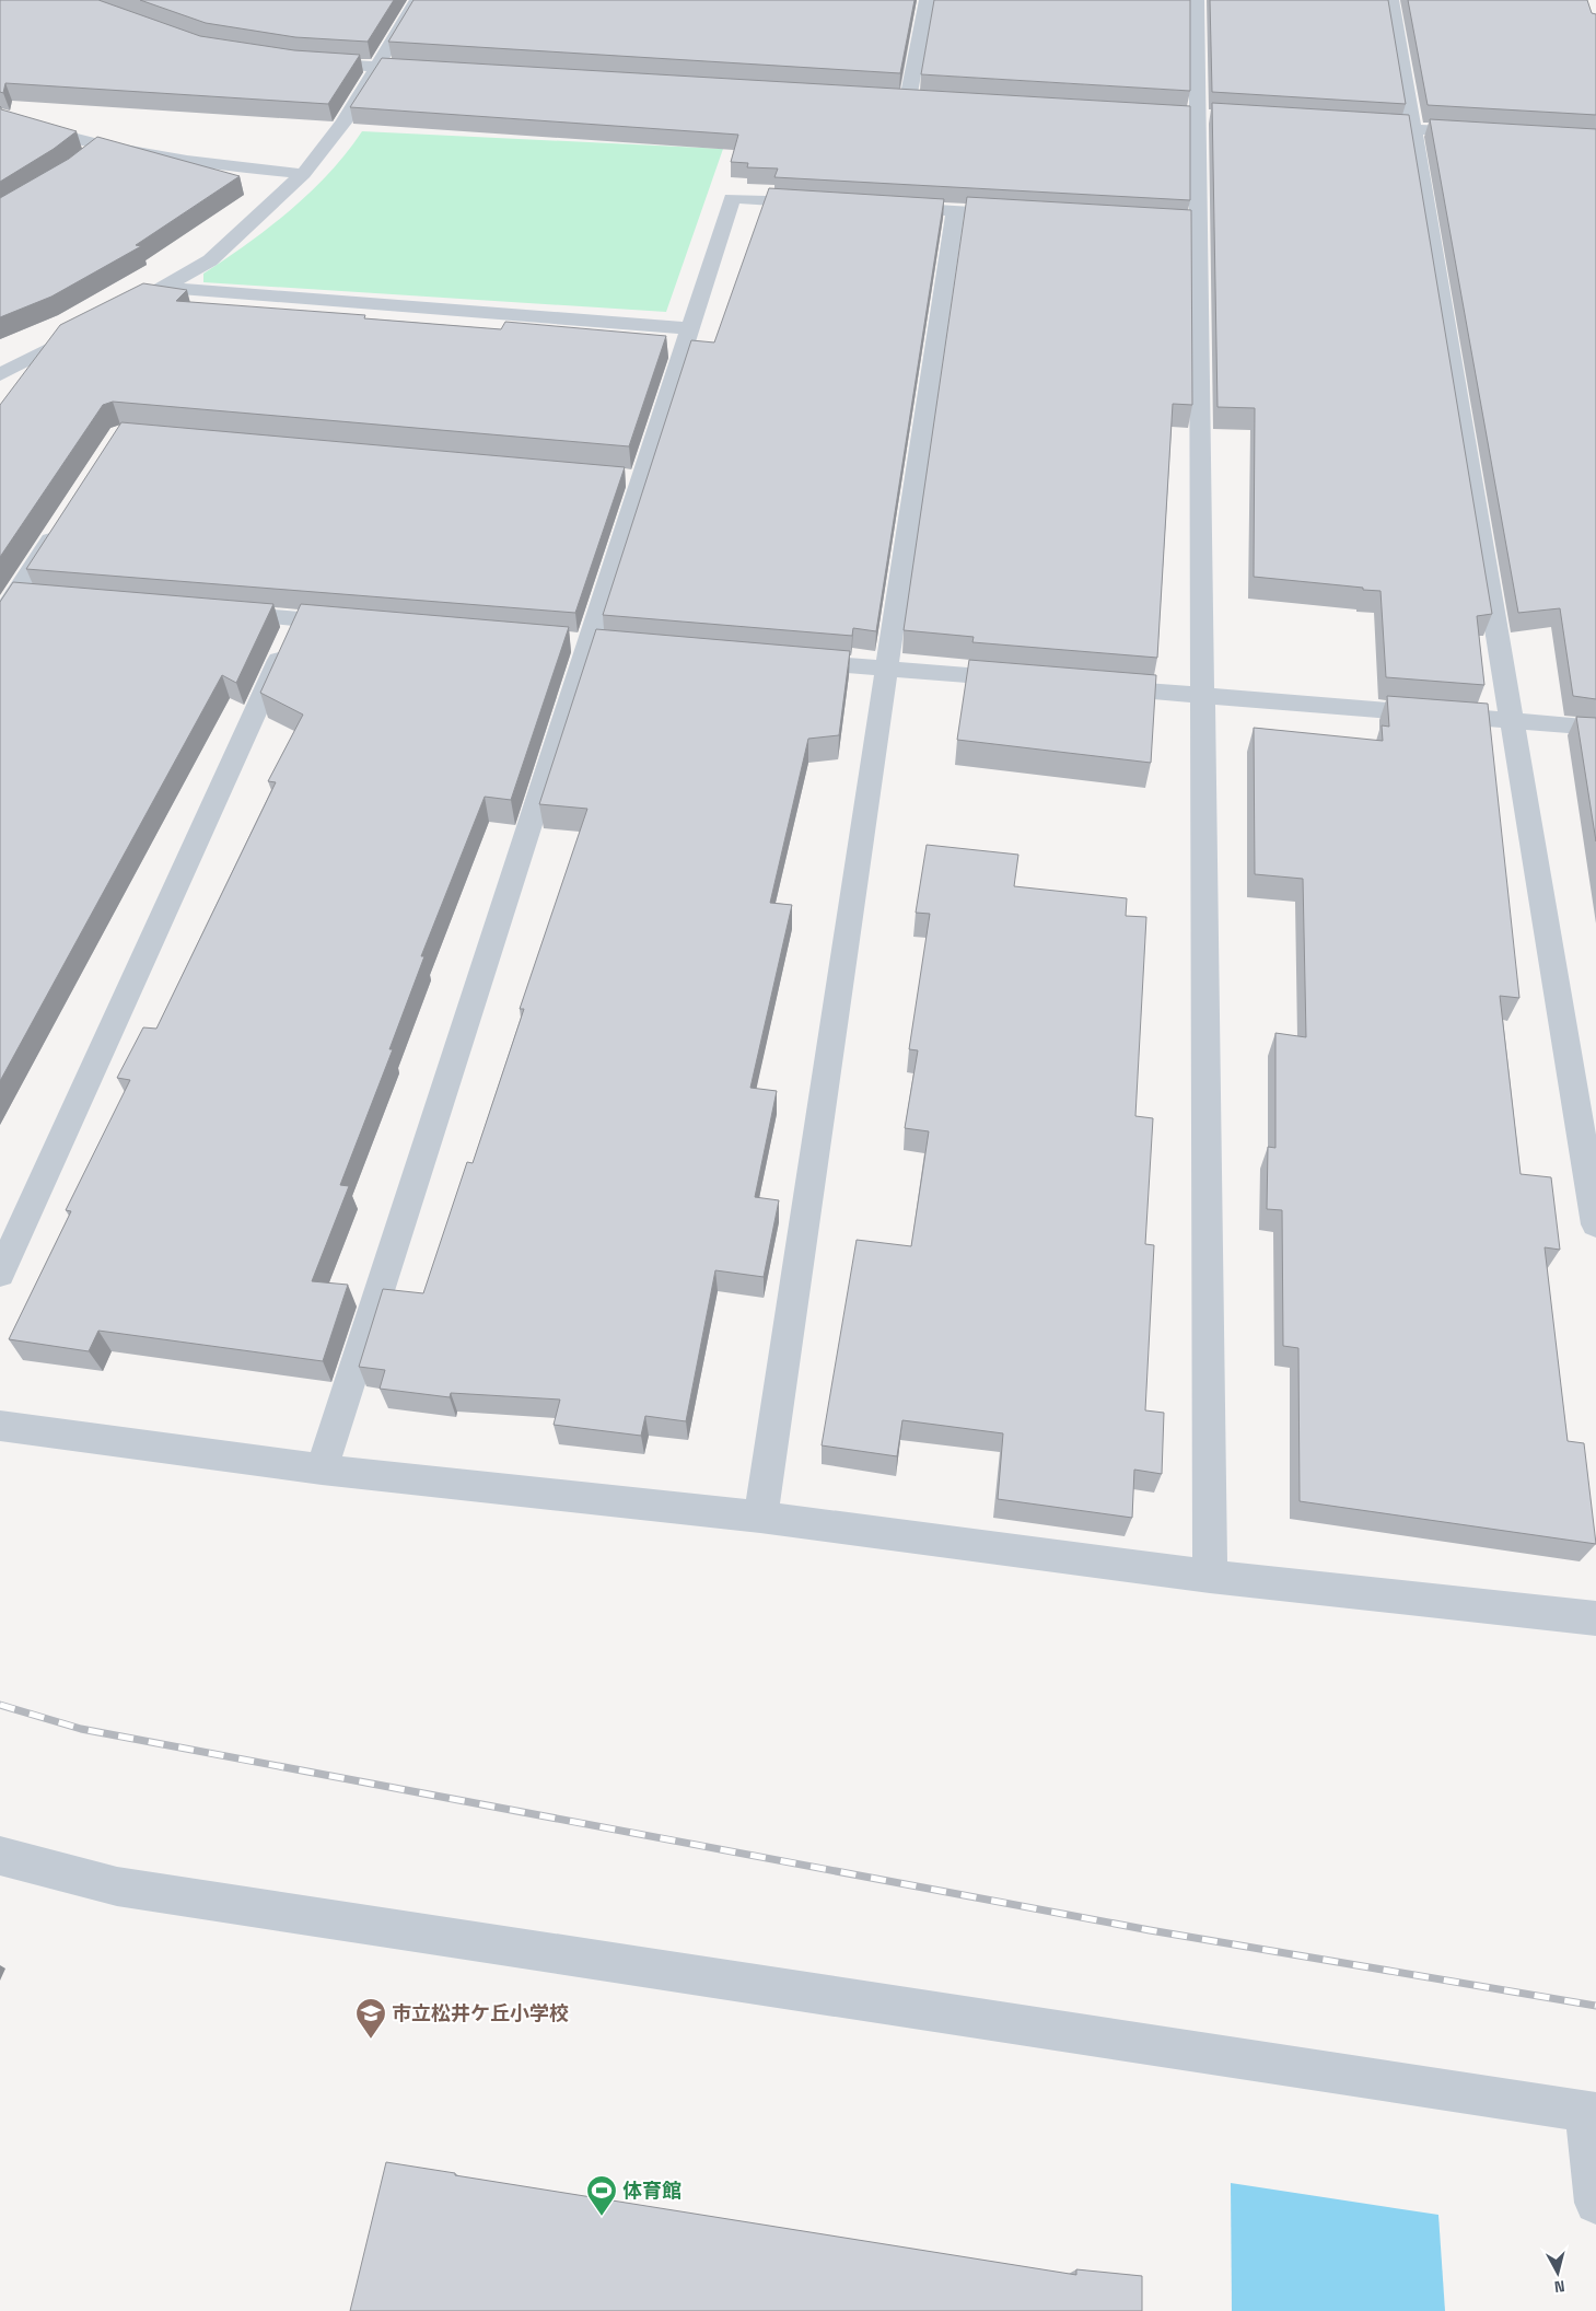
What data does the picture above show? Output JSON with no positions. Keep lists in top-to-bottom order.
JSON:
{
  "places": {
    "school or university": ["市立松井ケ丘小学校"],
    "sports": ["体育館"]
  },
  "north": "bottom"
}
